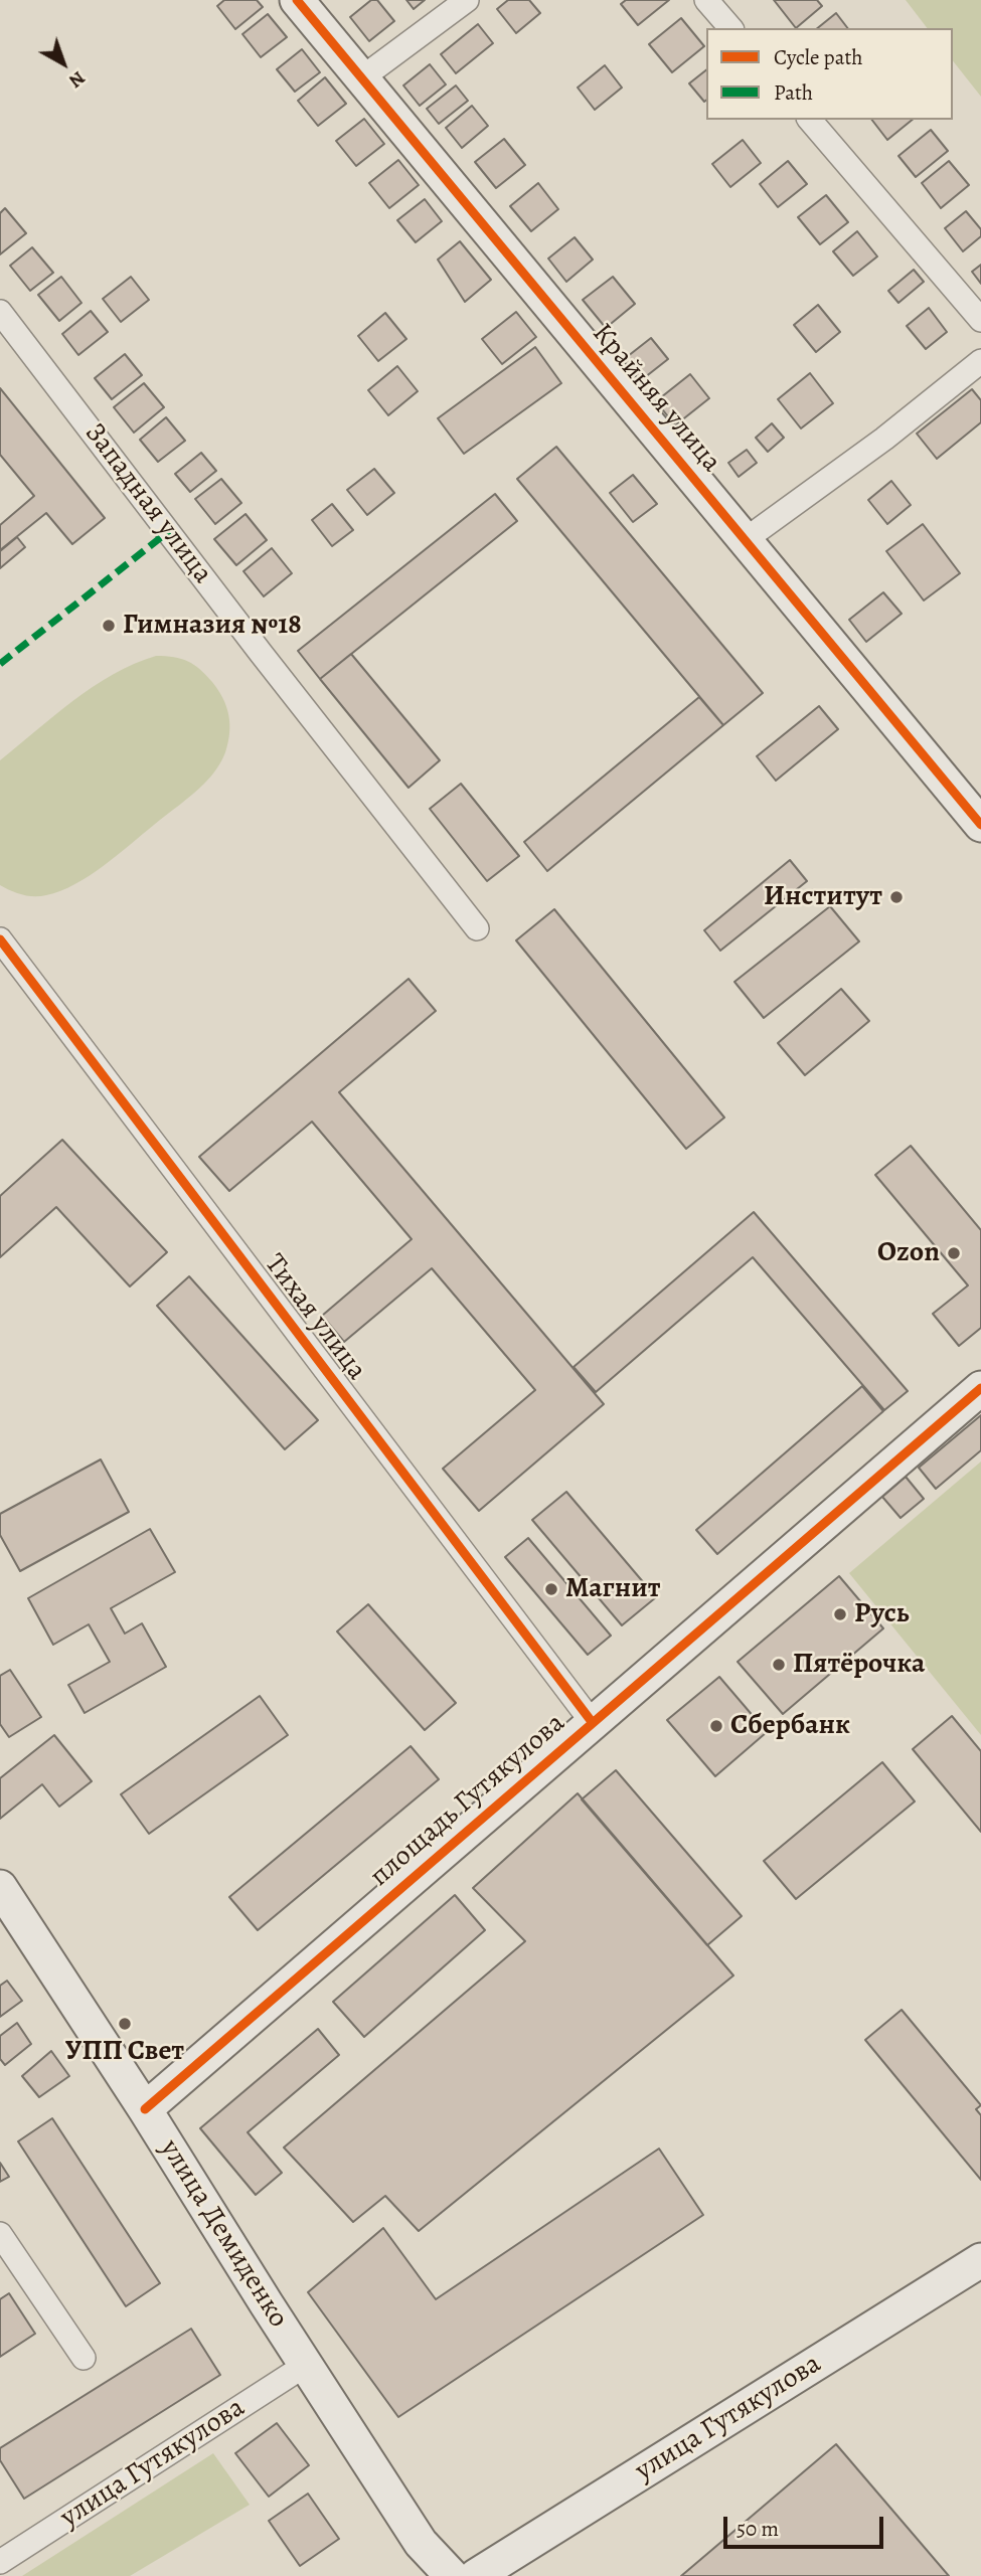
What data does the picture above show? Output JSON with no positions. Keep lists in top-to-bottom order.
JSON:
{
  "streets": {
    "street": [
      "Крайняя улица",
      "Западная улица",
      "Тихая улица",
      "площадь Гутякулова",
      "улица Демиденко",
      "улица Гутякулова"
    ]
  },
  "crossings": [
    ["Тихая улица", "площадь Гутякулова"],
    ["площадь Гутякулова", "улица Демиденко"],
    ["улица Демиденко", "улица Гутякулова"]
  ],
  "places": [
    "Гимназия №18",
    "Институт",
    "Ozon",
    "Магнит",
    "Русь",
    "Пятёрочка",
    "Сбербанк",
    "УПП Свет"
  ],
  "legend": ["Cycle path", "Path"],
  "scale_bar": "50 m",
  "north": "bottom right"
}
